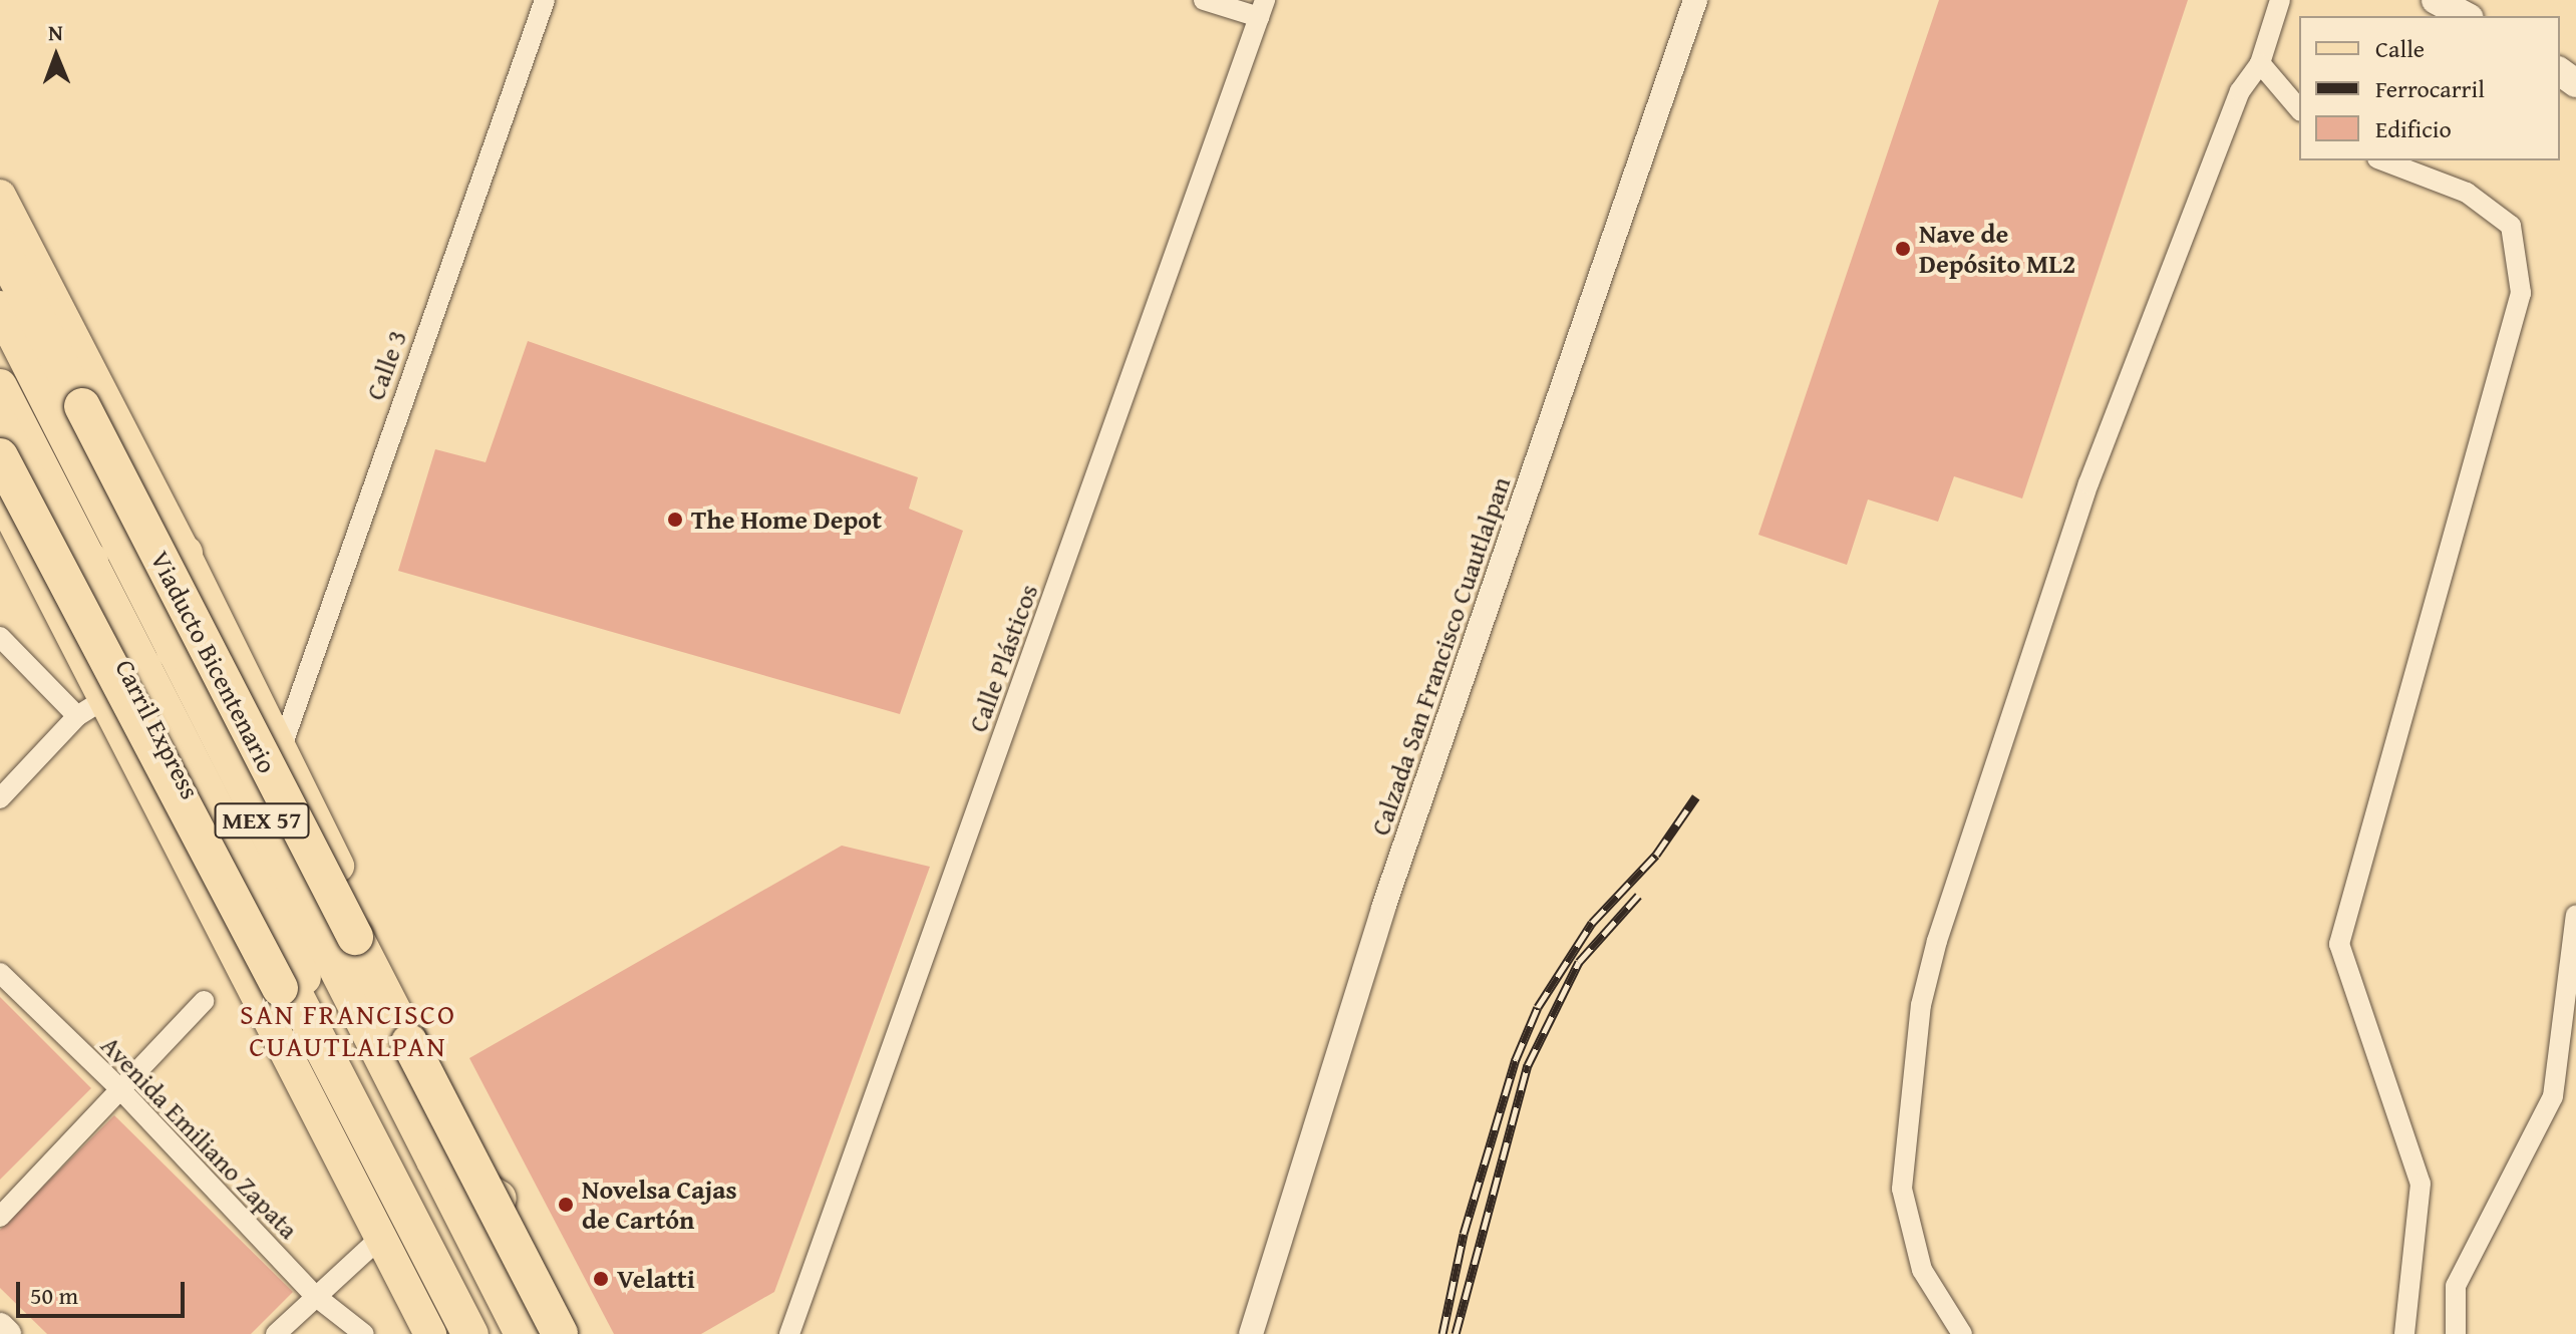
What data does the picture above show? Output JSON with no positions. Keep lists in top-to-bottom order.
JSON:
{
  "streets": {
    "highway": ["Viaducto Bicentenario", "Carril Express", "MEX 57"],
    "street": [
      "Calle 3",
      "Calzada San Francisco Cuautlalpan",
      "Calle Plásticos",
      "Avenida Emiliano Zapata"
    ]
  },
  "districts": ["SAN FRANCISCO CUAUTLALPAN"],
  "places": [
    "Nave de Depósito ML2",
    "The Home Depot",
    "Novelsa Cajas de Cartón",
    "Velatti"
  ],
  "legend": ["Calle", "Ferrocarril", "Edificio"],
  "scale_bar": "50 m",
  "north": "top"
}
